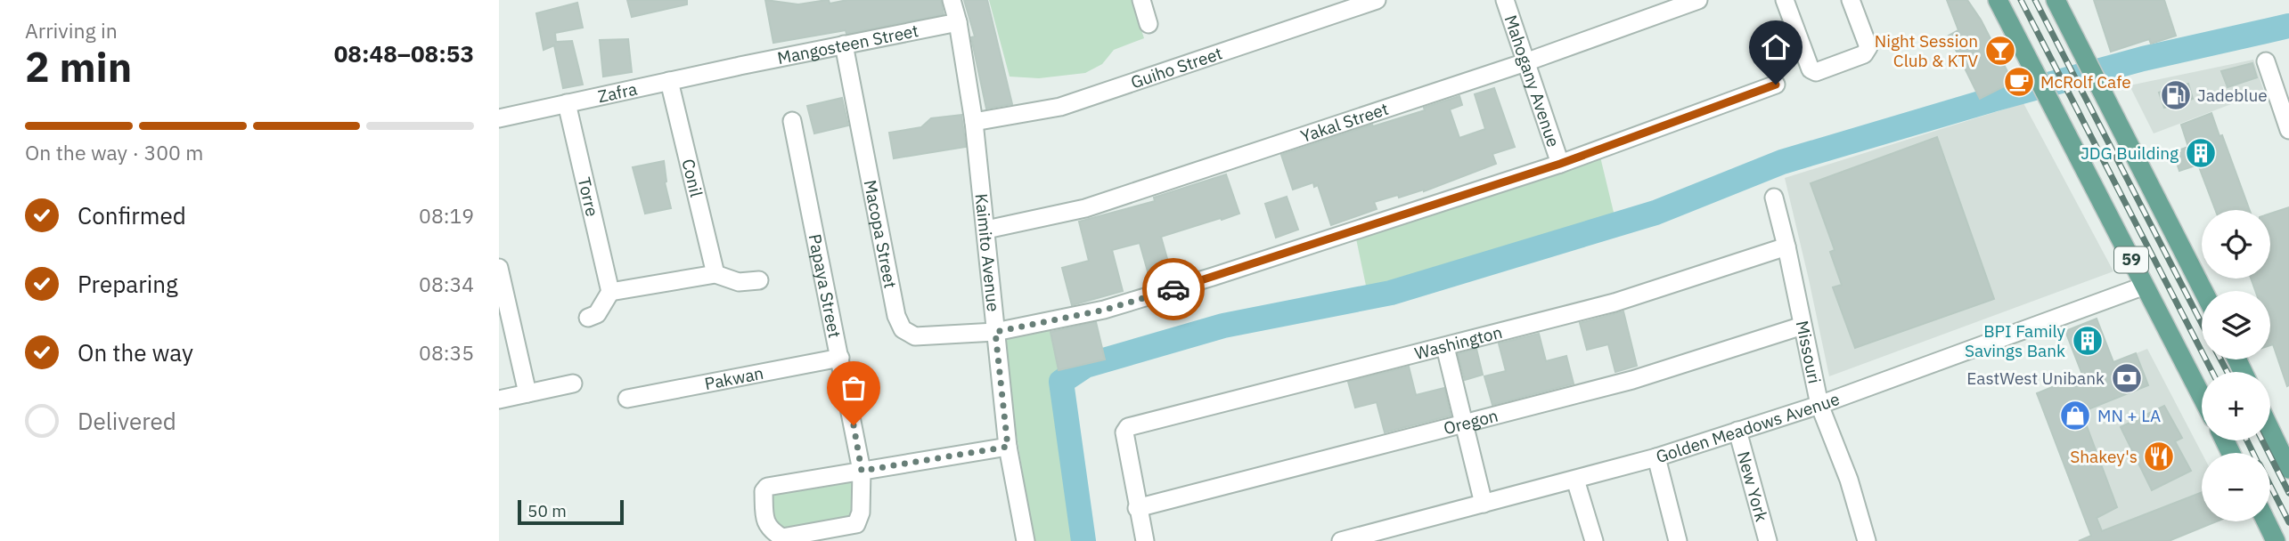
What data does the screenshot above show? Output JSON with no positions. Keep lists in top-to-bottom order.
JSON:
{
  "streets": {
    "main road": ["59"],
    "street": [
      "Mangosteen Street",
      "Guiho Street",
      "Mahogany Avenue",
      "Zafra",
      "Yakal Street",
      "Conil",
      "Torre",
      "Macopa Street",
      "Kaimito Avenue",
      "Papaya Street",
      "Washington",
      "Missouri",
      "Pakwan",
      "Oregon",
      "Golden Meadows Avenue",
      "New York"
    ]
  },
  "crossings": [
    ["Mangosteen Street", "Zafra"],
    ["Mangosteen Street", "Macopa Street"],
    ["Mangosteen Street", "Kaimito Avenue"],
    ["Guiho Street", "Kaimito Avenue"],
    ["Mahogany Avenue", "Yakal Street"],
    ["Mahogany Avenue", "Macopa Street"],
    ["Zafra", "Conil"],
    ["Zafra", "Torre"],
    ["Yakal Street", "Kaimito Avenue"],
    ["Macopa Street", "Kaimito Avenue"],
    ["59", "Golden Meadows Avenue"],
    ["Papaya Street", "Pakwan"],
    ["Washington", "Missouri"],
    ["Washington", "Oregon"],
    ["Missouri", "Oregon"],
    ["Missouri", "Golden Meadows Avenue"],
    ["Golden Meadows Avenue", "New York"]
  ],
  "places": {
    "bar": ["Night Session Club & KTV"],
    "cafe": ["McRolf Cafe"],
    "fuel station": ["Jadeblue"],
    "building": ["JDG Building", "BPI Family Savings Bank"],
    "bank": ["EastWest Unibank"],
    "shop": ["MN + LA"],
    "restaurant": ["Shakey's"]
  },
  "scale_bar": "50 m",
  "page": {
    "heading": ["2 min", "Arriving in", "08:48–08:53"],
    "bar": "On the way · 300 m",
    "list": [
      ["Confirmed", "08:19"],
      ["Preparing", "08:34"],
      ["On the way", "08:35"],
      "Delivered"
    ],
    "map_buttons": ["+", "−"],
    "scale": "50 m"
  }
}
